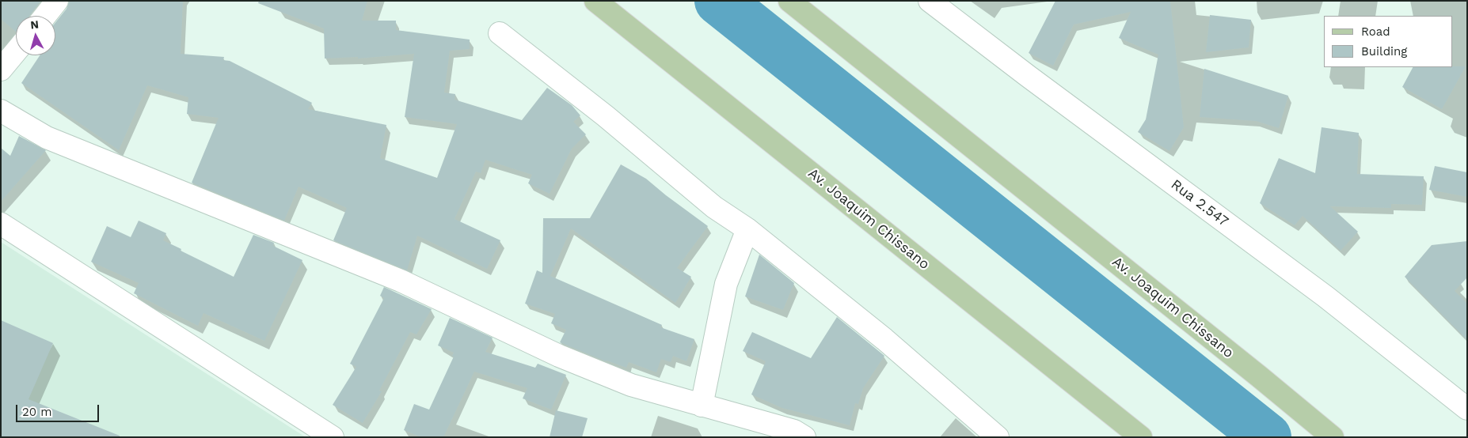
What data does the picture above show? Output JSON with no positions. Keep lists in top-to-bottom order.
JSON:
{
  "streets": {
    "main road": ["Av. Joaquim Chissano"],
    "street": ["Rua 2.547"]
  },
  "legend": ["Road", "Building"],
  "scale_bar": "20 m",
  "north": "top"
}
